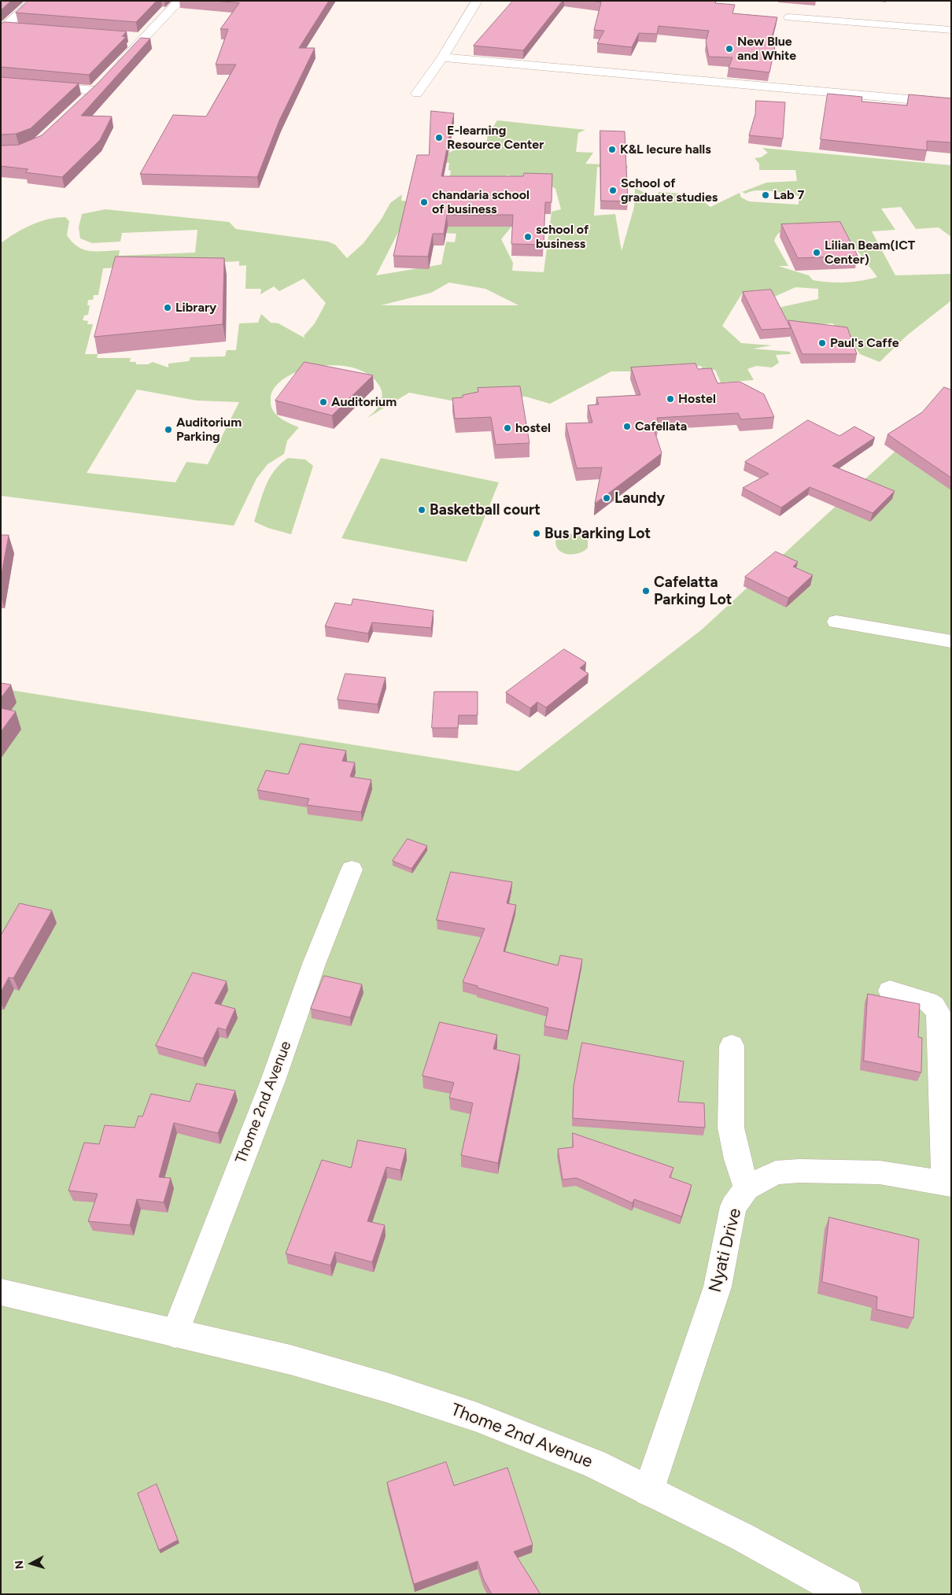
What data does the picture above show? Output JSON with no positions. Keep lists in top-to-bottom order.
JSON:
{
  "streets": {
    "street": ["Thome 2nd Avenue", "Nyati Drive"]
  },
  "crossings": [
    ["Thome 2nd Avenue", "Nyati Drive"]
  ],
  "places": [
    "New Blue and White",
    "E-learning Resource Center",
    "K&L lecure halls",
    "School of graduate studies",
    "Lab 7",
    "chandaria school of business",
    "school of business",
    "Lilian Beam(ICT Center)",
    "Library",
    "Paul's Caffe",
    "Hostel",
    "Auditorium",
    "Cafellata",
    "hostel",
    "Auditorium Parking",
    "Laundy",
    "Basketball court",
    "Bus Parking Lot",
    "Cafelatta Parking Lot"
  ],
  "north": "left"
}
